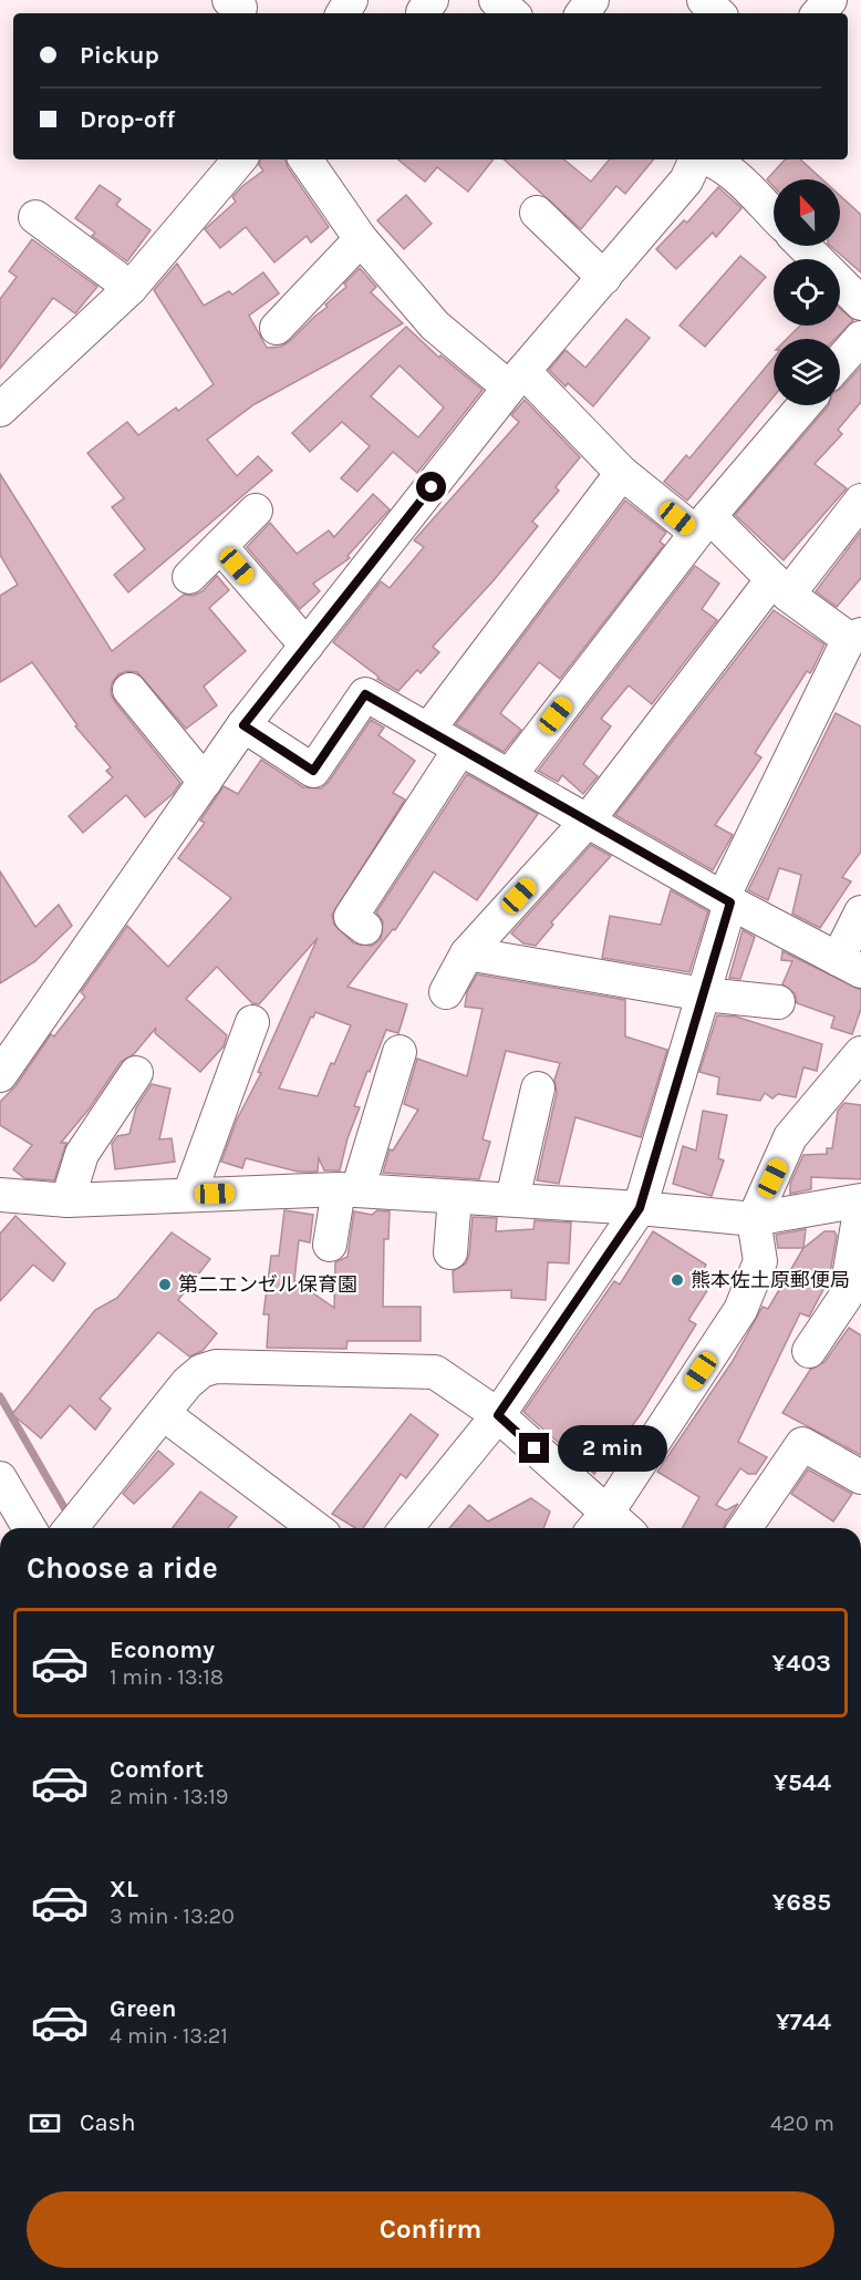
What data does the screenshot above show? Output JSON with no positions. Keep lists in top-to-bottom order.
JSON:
{
  "places": ["熊本佐土原郵便局", "第二エンゼル保育園"],
  "north": "top",
  "page": {
    "banner": ["Pickup", "Drop-off"],
    "bubble": "2 min",
    "heading": "Choose a ride",
    "list": [
      {
        "name": "Economy",
        "note": "1 min · 13:18",
        "value": "¥403"
      },
      {
        "name": "Comfort",
        "note": "2 min · 13:19",
        "value": "¥544"
      },
      {
        "name": "XL",
        "note": "3 min · 13:20",
        "value": "¥685"
      },
      {
        "name": "Green",
        "note": "4 min · 13:21",
        "value": "¥744"
      }
    ],
    "pay": ["Cash", "420 m"],
    "buttons": "Confirm"
  }
}
